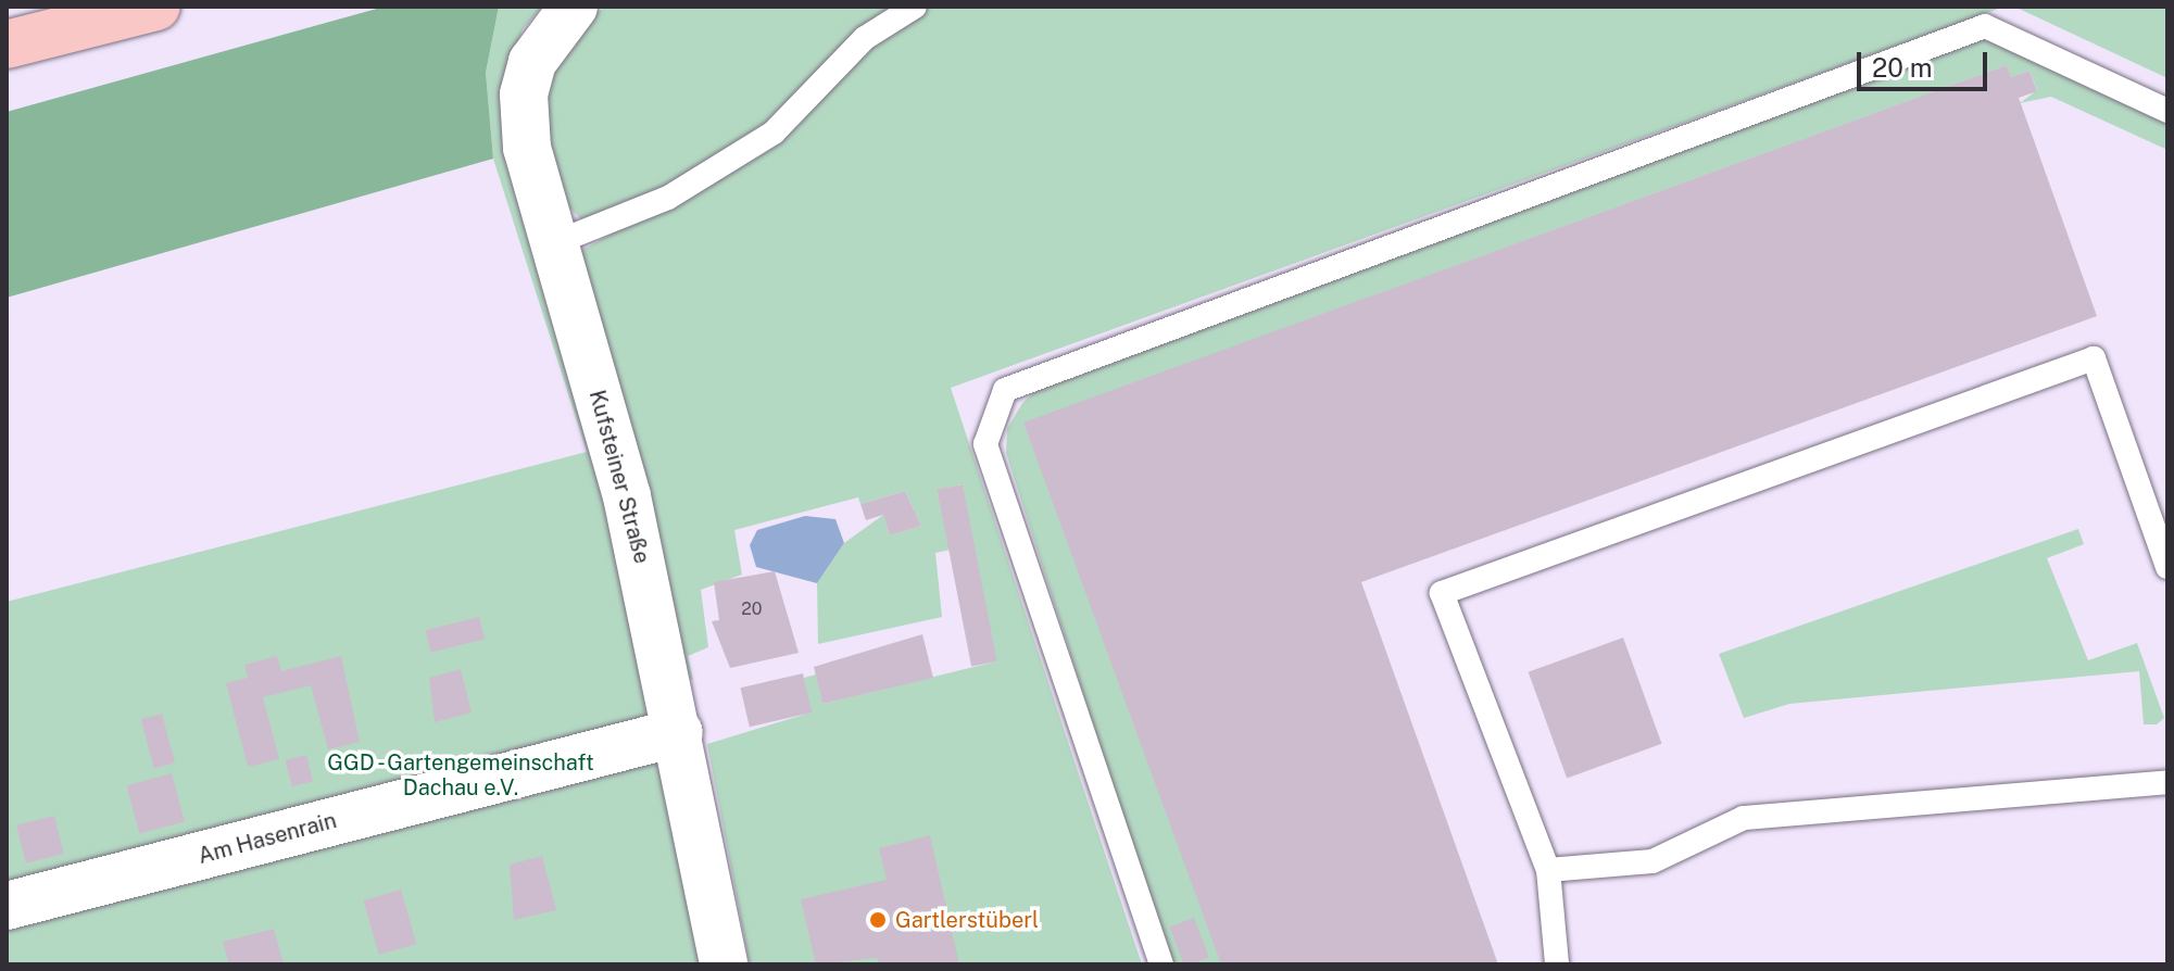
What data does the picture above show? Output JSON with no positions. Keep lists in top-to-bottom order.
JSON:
{
  "streets": {
    "street": ["Kufsteiner Straße", "Am Hasenrain"]
  },
  "crossings": [
    ["Kufsteiner Straße", "Am Hasenrain"]
  ],
  "parks": ["GGD - Gartengemeinschaft Dachau e.V."],
  "places": ["Gartlerstüberl"],
  "house_numbers": ["20"],
  "scale_bar": "20 m"
}
